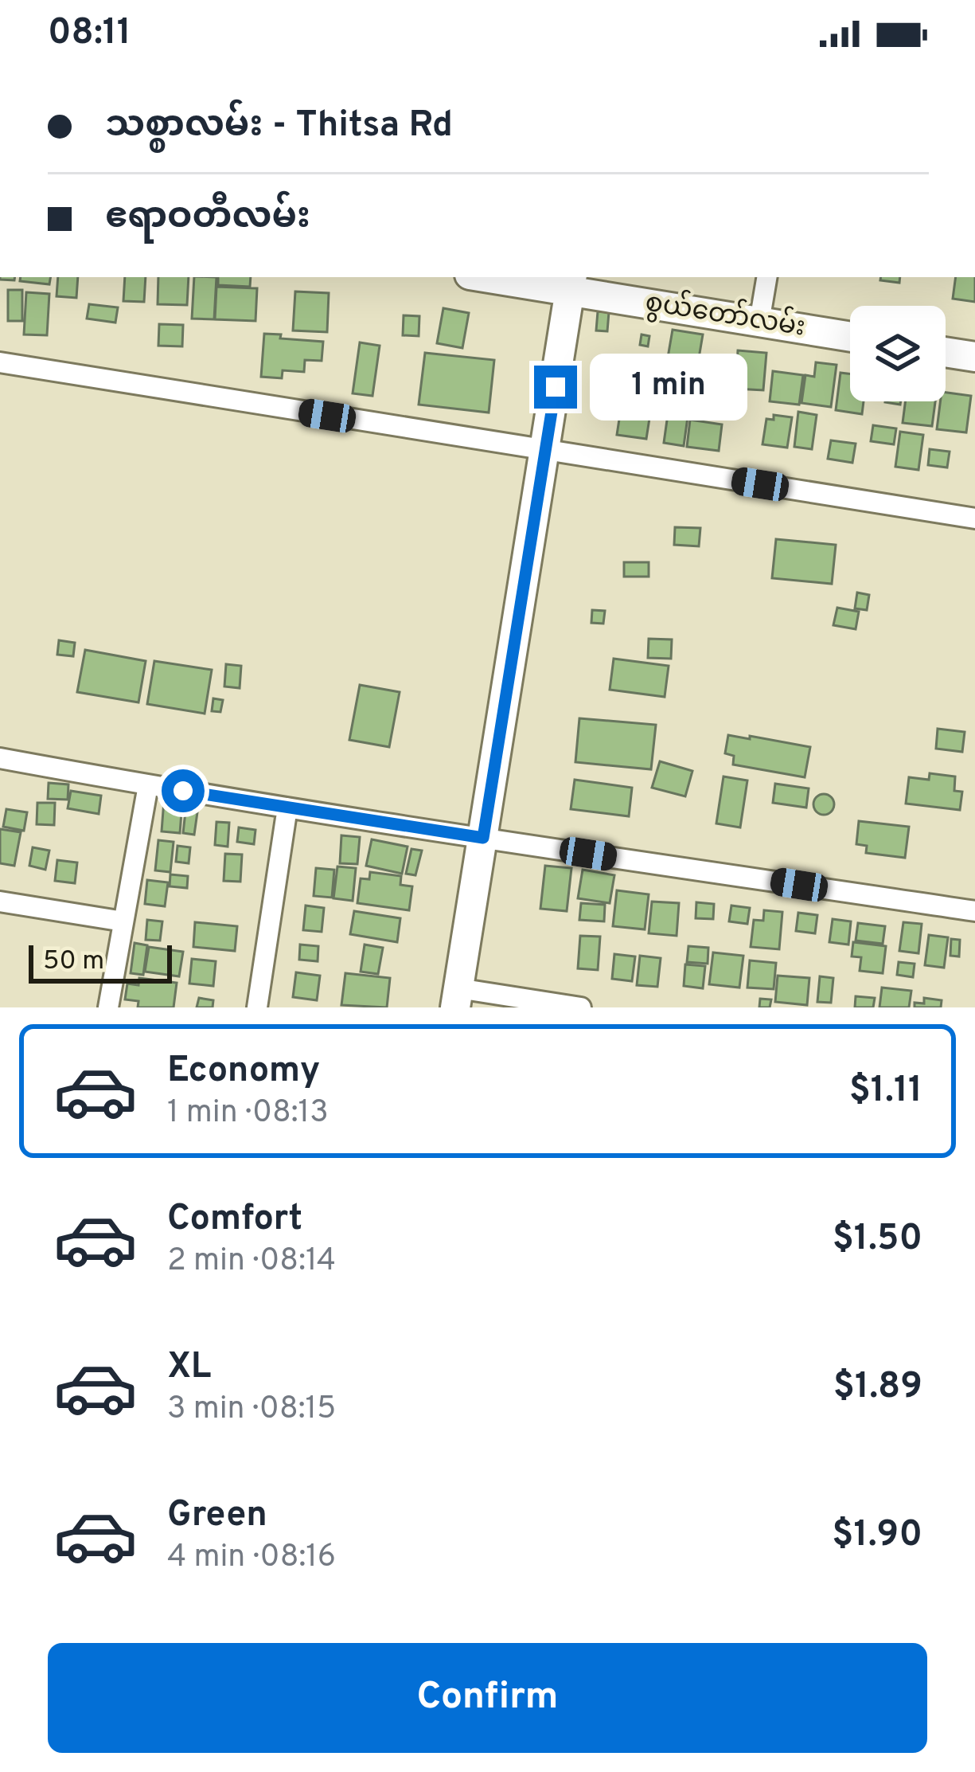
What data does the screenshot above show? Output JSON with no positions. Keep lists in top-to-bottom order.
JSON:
{
  "streets": {
    "street": ["စွယ်တော်လမ်း"]
  },
  "scale_bar": "50 m",
  "page": {
    "status": "08:11",
    "banner": ["သစ္စာလမ်း - Thitsa Rd", "ဧရာဝတီလမ်း"],
    "bubble": "1 min",
    "scale": "50 m",
    "list": [
      {
        "name": "Economy",
        "note": "1 min · 08:13",
        "value": "$1.11"
      },
      {
        "name": "Comfort",
        "note": "2 min · 08:14",
        "value": "$1.50"
      },
      {
        "name": "XL",
        "note": "3 min · 08:15",
        "value": "$1.89"
      },
      {
        "name": "Green",
        "note": "4 min · 08:16",
        "value": "$1.90"
      }
    ],
    "buttons": "Confirm"
  }
}
